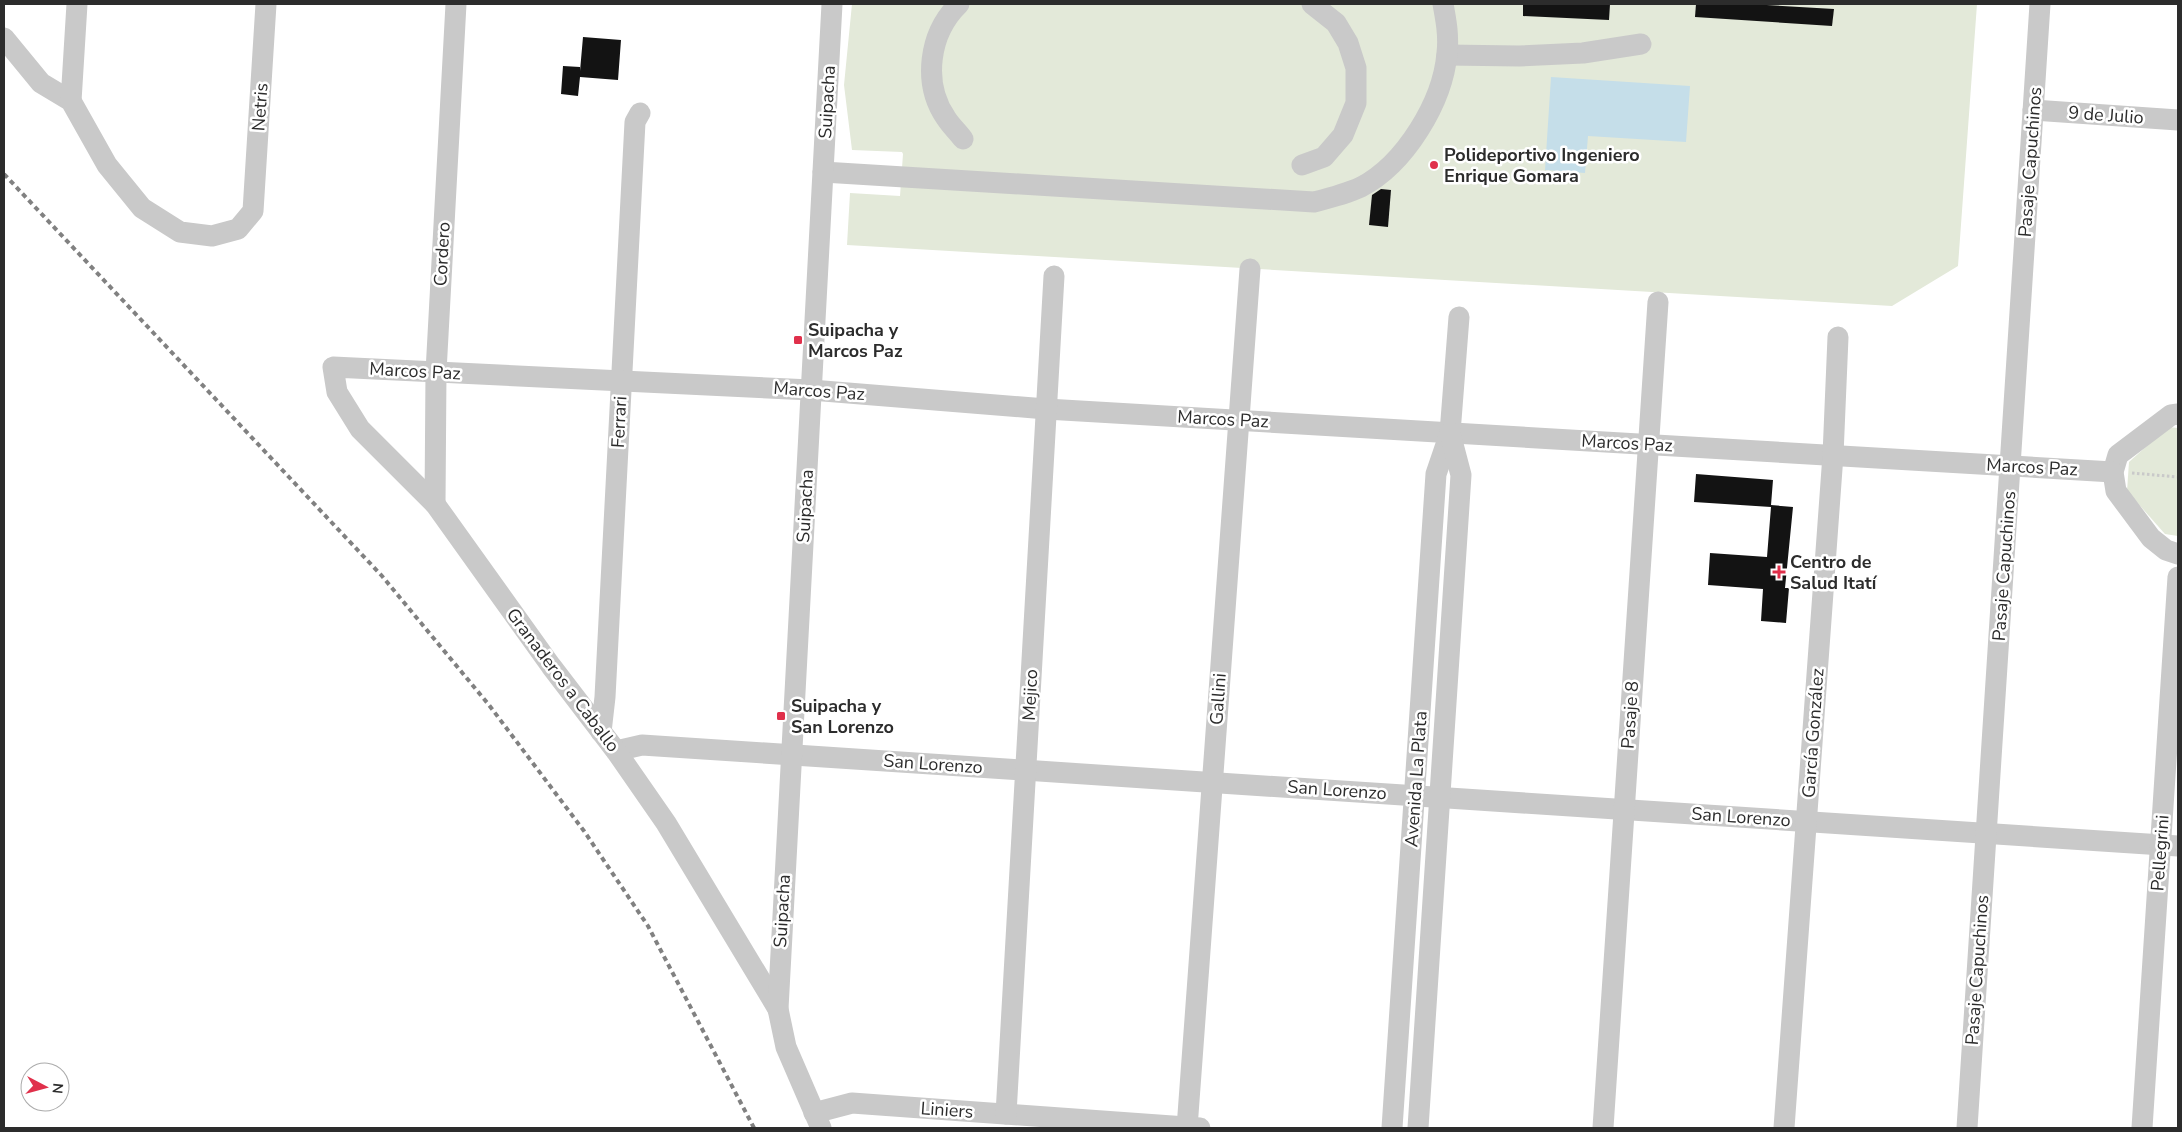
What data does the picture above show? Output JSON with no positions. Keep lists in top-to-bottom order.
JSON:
{
  "streets": {
    "street": [
      "Suipacha",
      "Netris",
      "9 de Julio",
      "Pasaje Capuchinos",
      "Cordero",
      "Marcos Paz",
      "Ferrari",
      "Granaderos a Caballo",
      "Mejico",
      "Gallini",
      "Pasaje 8",
      "García González",
      "San Lorenzo",
      "Avenida La Plata",
      "Pellegrini",
      "Liniers"
    ]
  },
  "crossings": [
    ["Suipacha", "Marcos Paz"],
    ["Suipacha", "Granaderos a Caballo"],
    ["Suipacha", "San Lorenzo"],
    ["9 de Julio", "Pasaje Capuchinos"],
    ["Pasaje Capuchinos", "Marcos Paz"],
    ["Pasaje Capuchinos", "San Lorenzo"],
    ["Cordero", "Marcos Paz"],
    ["Cordero", "Granaderos a Caballo"],
    ["Marcos Paz", "Ferrari"],
    ["Marcos Paz", "Granaderos a Caballo"],
    ["Marcos Paz", "Mejico"],
    ["Marcos Paz", "Gallini"],
    ["Marcos Paz", "Pasaje 8"],
    ["Marcos Paz", "García González"],
    ["Marcos Paz", "Avenida La Plata"],
    ["Ferrari", "Granaderos a Caballo"],
    ["Granaderos a Caballo", "San Lorenzo"],
    ["Mejico", "San Lorenzo"],
    ["Mejico", "Liniers"],
    ["Gallini", "San Lorenzo"],
    ["Gallini", "Liniers"],
    ["Pasaje 8", "San Lorenzo"],
    ["García González", "San Lorenzo"],
    ["San Lorenzo", "Avenida La Plata"],
    ["San Lorenzo", "Pellegrini"]
  ],
  "places": {
    "other": ["Polideportivo Ingeniero Enrique Gomara"],
    "transit": ["Suipacha y Marcos Paz", "Suipacha y San Lorenzo"],
    "health": ["Centro de Salud Itatí"]
  },
  "north": "right"
}
